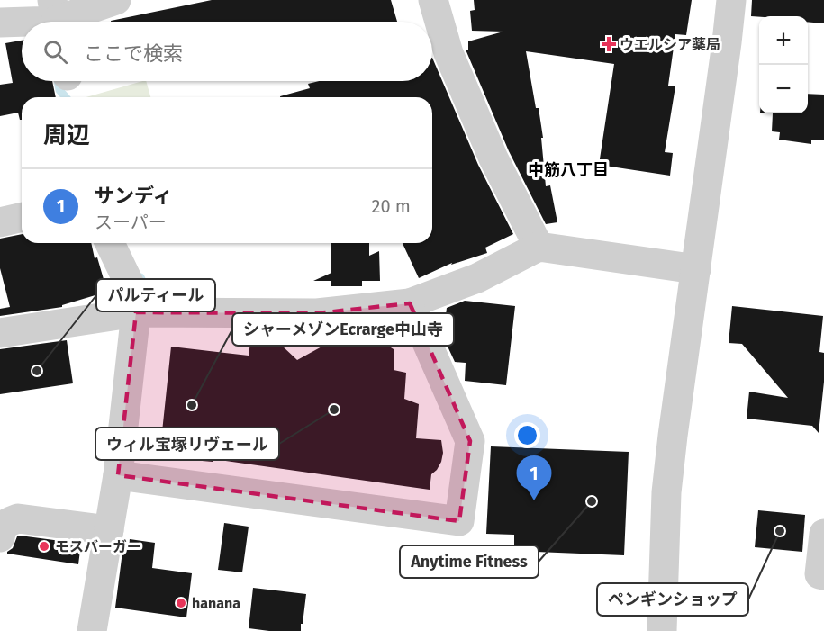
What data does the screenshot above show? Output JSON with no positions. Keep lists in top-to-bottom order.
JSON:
{
  "districts": ["中筋八丁目"],
  "places": {
    "health": ["ウエルシア薬局"],
    "other": [
      "パルティール",
      "シャーメゾンEcrarge中山寺",
      "ウィル宝塚リヴェール",
      "Anytime Fitness",
      "ペンギンショップ",
      "モスバーガー",
      "hanana"
    ]
  },
  "page": {
    "map_buttons": ["+", "−"],
    "search": "ここで検索",
    "heading": "周辺",
    "list": [
      {
        "mark": "1",
        "name": "サンディ",
        "note": "スーパー",
        "value": "20 m"
      }
    ],
    "pins": "1"
  }
}
